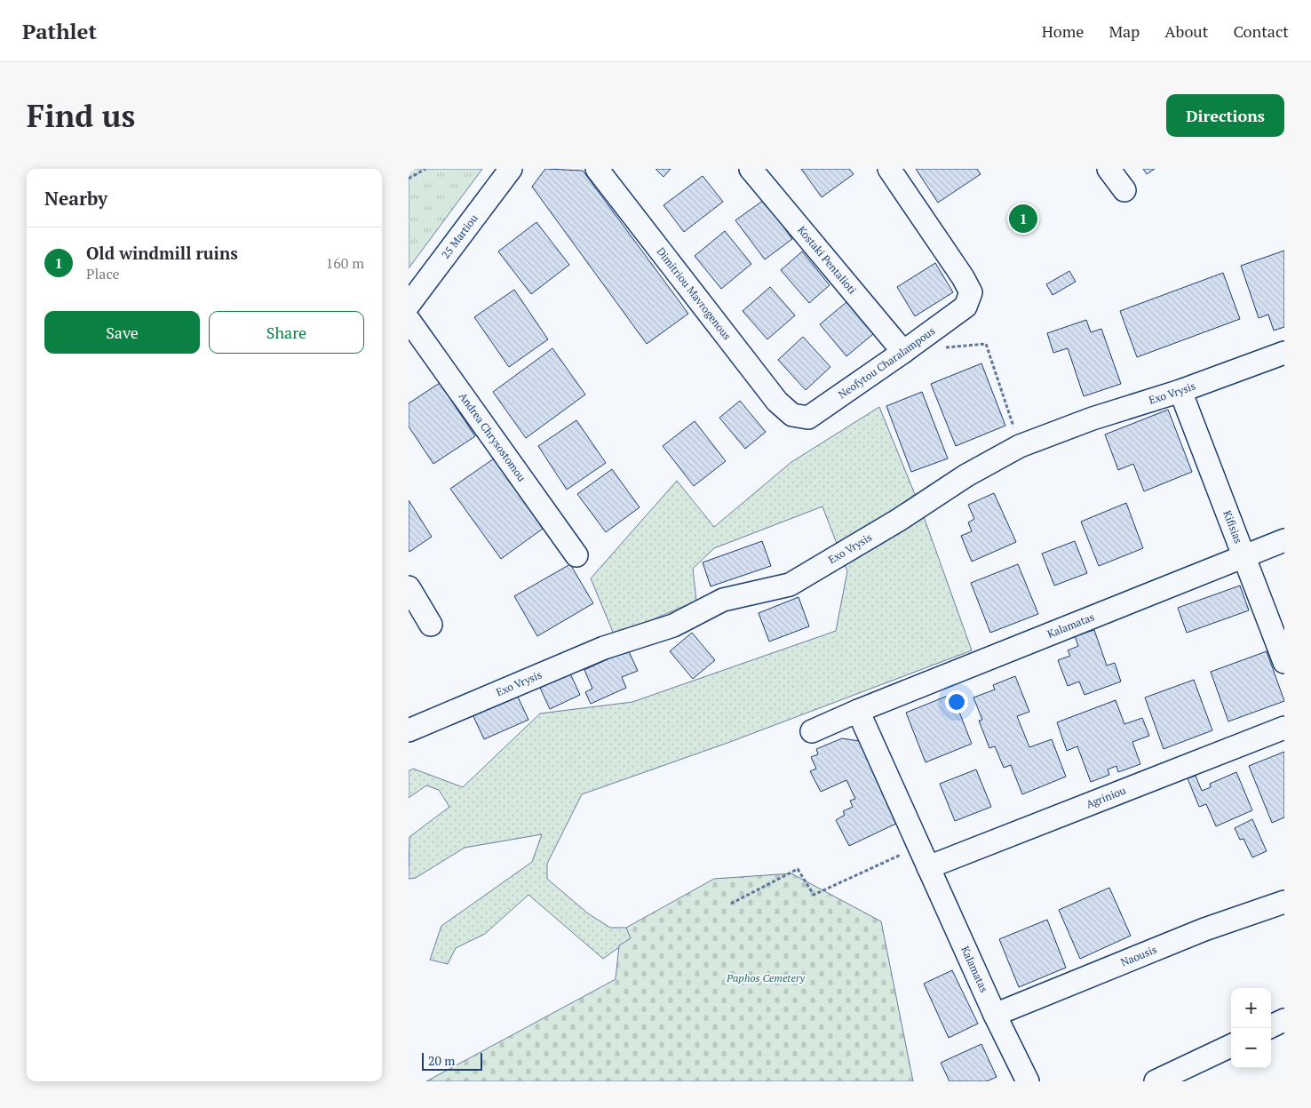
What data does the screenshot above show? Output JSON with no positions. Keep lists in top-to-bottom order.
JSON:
{
  "streets": {
    "street": [
      "25 Martiou",
      "Kostaki Pentalioti",
      "Dimitriou Mavrogenous",
      "Neofytou Charalampous",
      "Exo Vrysis",
      "Andrea Chrysostomou",
      "Kifisias",
      "Kalamatas",
      "Agriniou",
      "Naousis"
    ]
  },
  "crossings": [
    ["Kostaki Pentalioti", "Neofytou Charalampous"],
    ["Dimitriou Mavrogenous", "Neofytou Charalampous"],
    ["Exo Vrysis", "Kifisias"],
    ["Kifisias", "Kalamatas"],
    ["Kalamatas", "Agriniou"],
    ["Kalamatas", "Naousis"]
  ],
  "parks": ["Paphos Cemetery"],
  "scale_bar": "20 m",
  "page": {
    "header": "Pathlet",
    "nav": [
      "Home",
      "Map",
      "About",
      "Contact"
    ],
    "buttons": [
      "Directions",
      ["Save", "Share"]
    ],
    "title": "Find us",
    "heading": "Nearby",
    "pins": "1",
    "list": [
      {
        "mark": "1",
        "name": "Old windmill ruins",
        "note": "Place",
        "value": "160 m"
      }
    ],
    "map_buttons": ["+", "−"],
    "scale": "20 m"
  }
}
